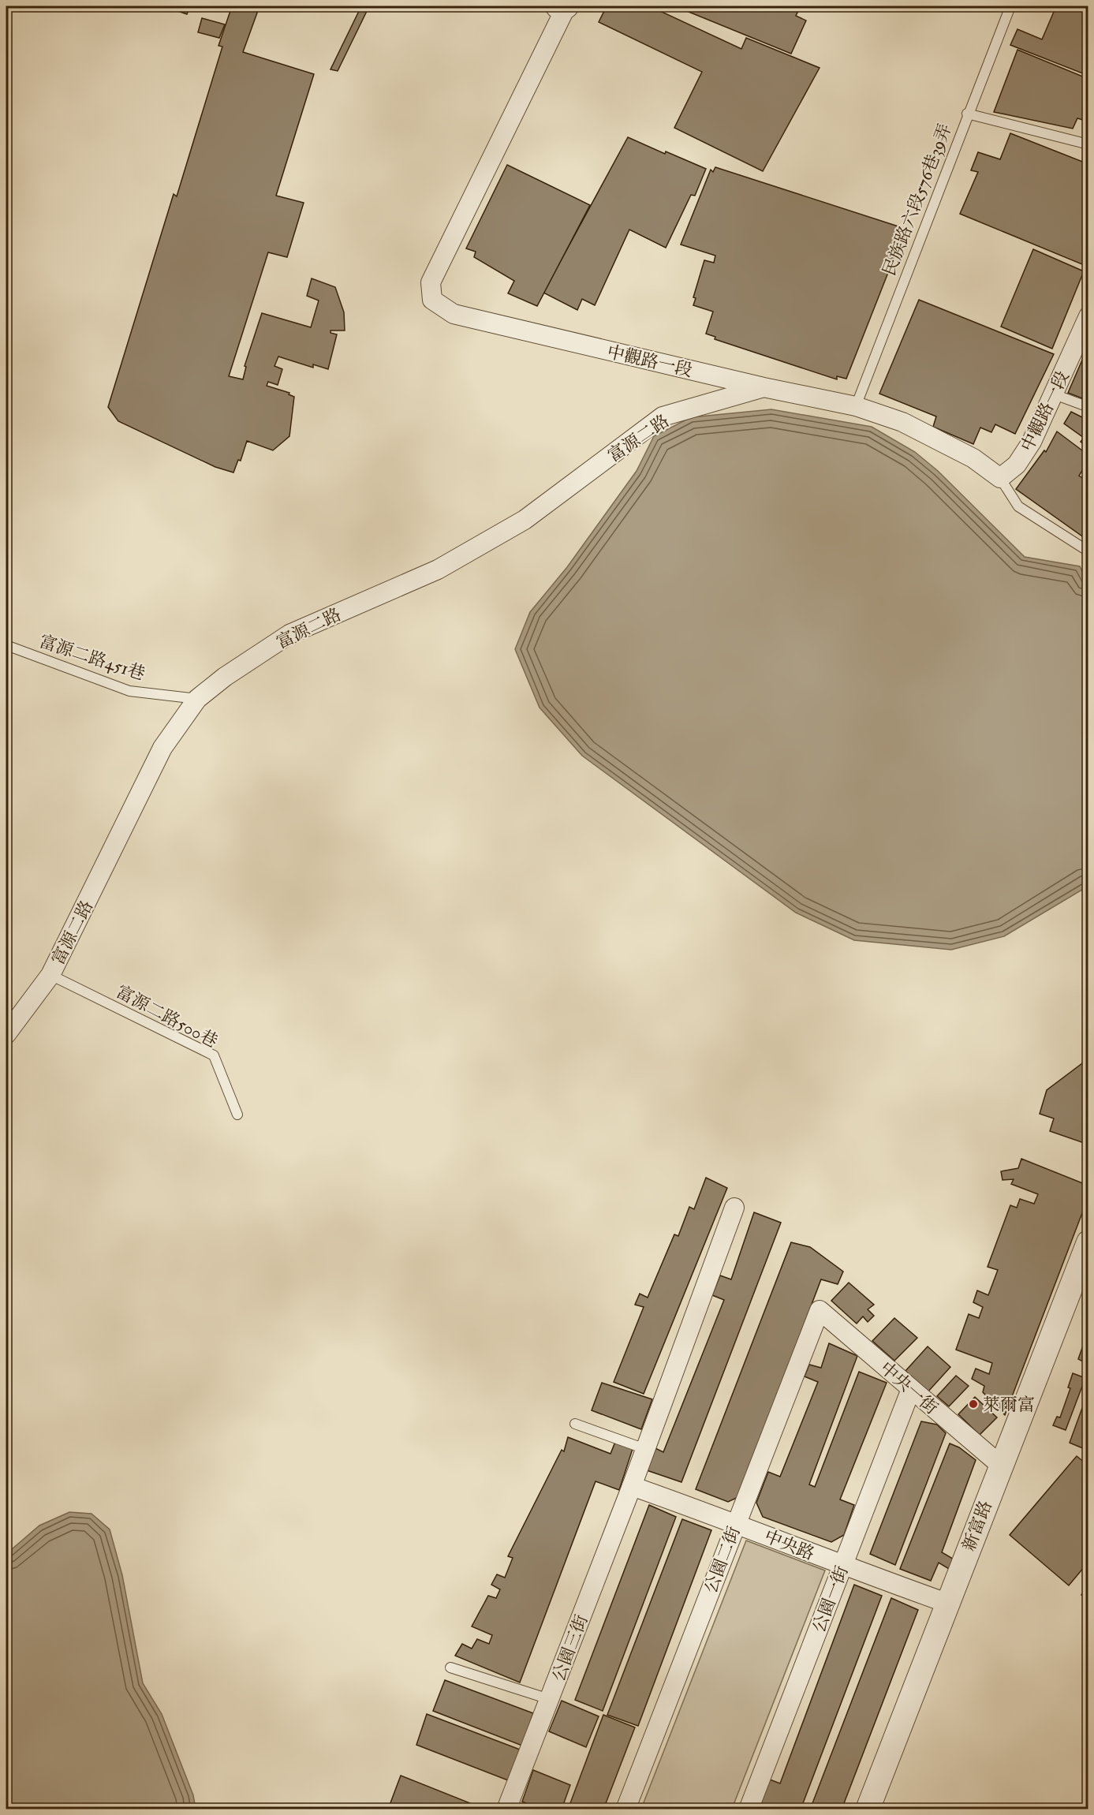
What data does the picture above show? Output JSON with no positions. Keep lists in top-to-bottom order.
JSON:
{
  "streets": {
    "street": [
      "中觀路一段",
      "富源二路",
      "中央一街",
      "新富路",
      "中央路",
      "公園二街",
      "公園一街",
      "公園三街"
    ],
    "lane": ["民族路六段576巷39弄", "富源二路451巷", "富源二路500巷"]
  },
  "crossings": [
    ["民族路六段576巷39弄", "中觀路一段"],
    ["中觀路一段", "富源二路"],
    ["富源二路", "富源二路451巷"],
    ["富源二路", "富源二路500巷"],
    ["中央一街", "新富路"],
    ["中央一街", "公園二街"],
    ["中央一街", "公園一街"],
    ["新富路", "中央路"],
    ["中央路", "公園二街"],
    ["中央路", "公園一街"],
    ["中央路", "公園三街"]
  ],
  "places": ["萊爾富"]
}
